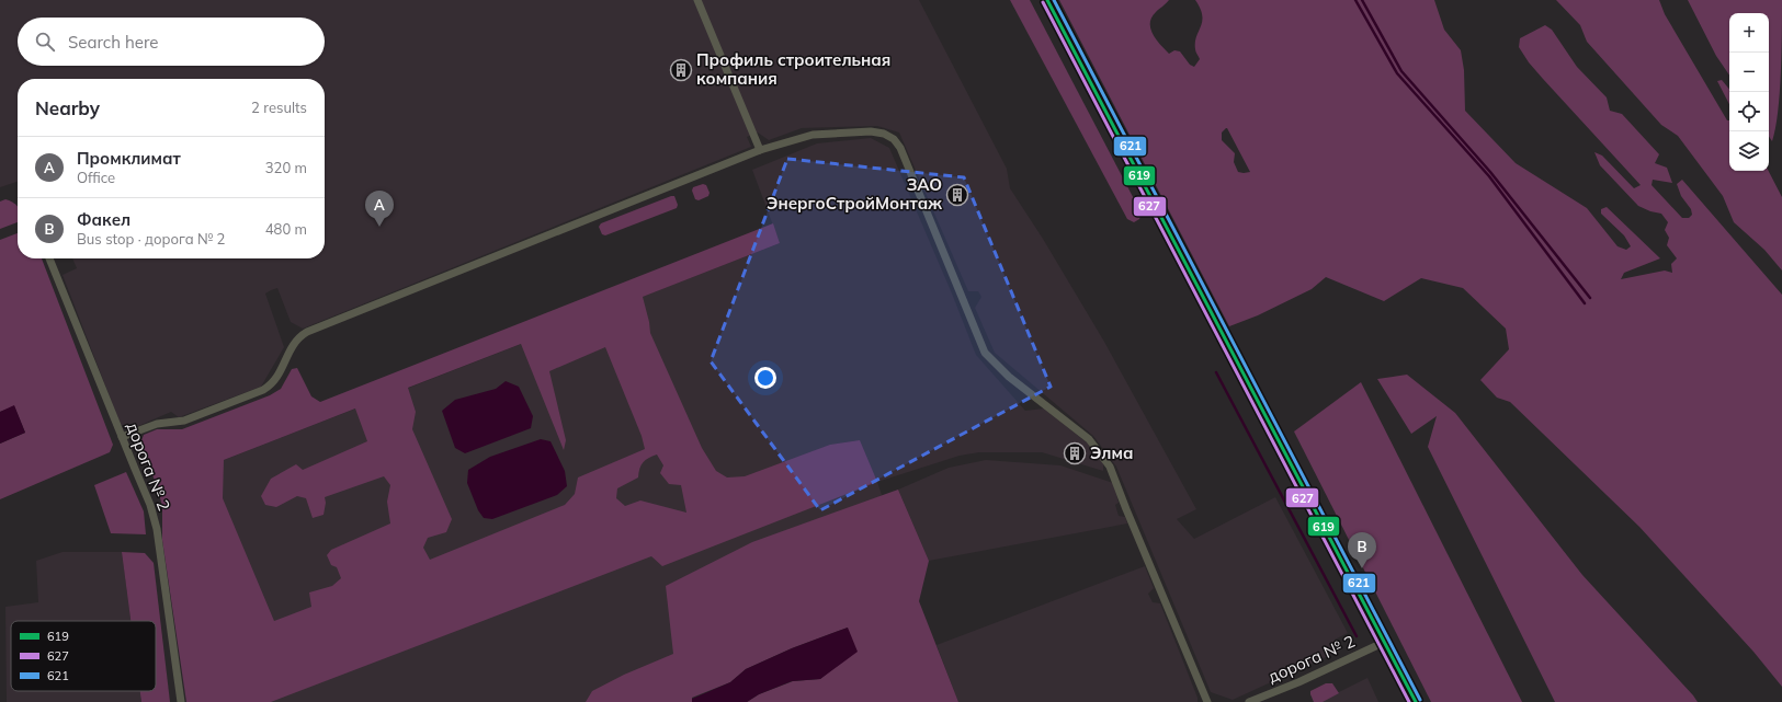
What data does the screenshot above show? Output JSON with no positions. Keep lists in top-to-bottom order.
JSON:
{
  "streets": {
    "street": ["дорога № 2"]
  },
  "places": {
    "building": ["Профиль строительная компания", "ЗАО ЭнергоСтройМонтаж", "Элма"]
  },
  "lines": ["transit line 619", "transit line 621", "transit line 627"],
  "legend": ["619", "627", "621"],
  "page": {
    "map_buttons": ["+", "−"],
    "search": "Search here",
    "heading": ["Nearby", "2 results"],
    "list": [
      {
        "mark": "A",
        "name": "Промклимат",
        "note": "Office",
        "value": "320 m"
      },
      {
        "mark": "B",
        "name": "Факел",
        "note": "Bus stop · дорога № 2",
        "value": "480 m"
      }
    ],
    "pins": ["A", "B"]
  }
}
